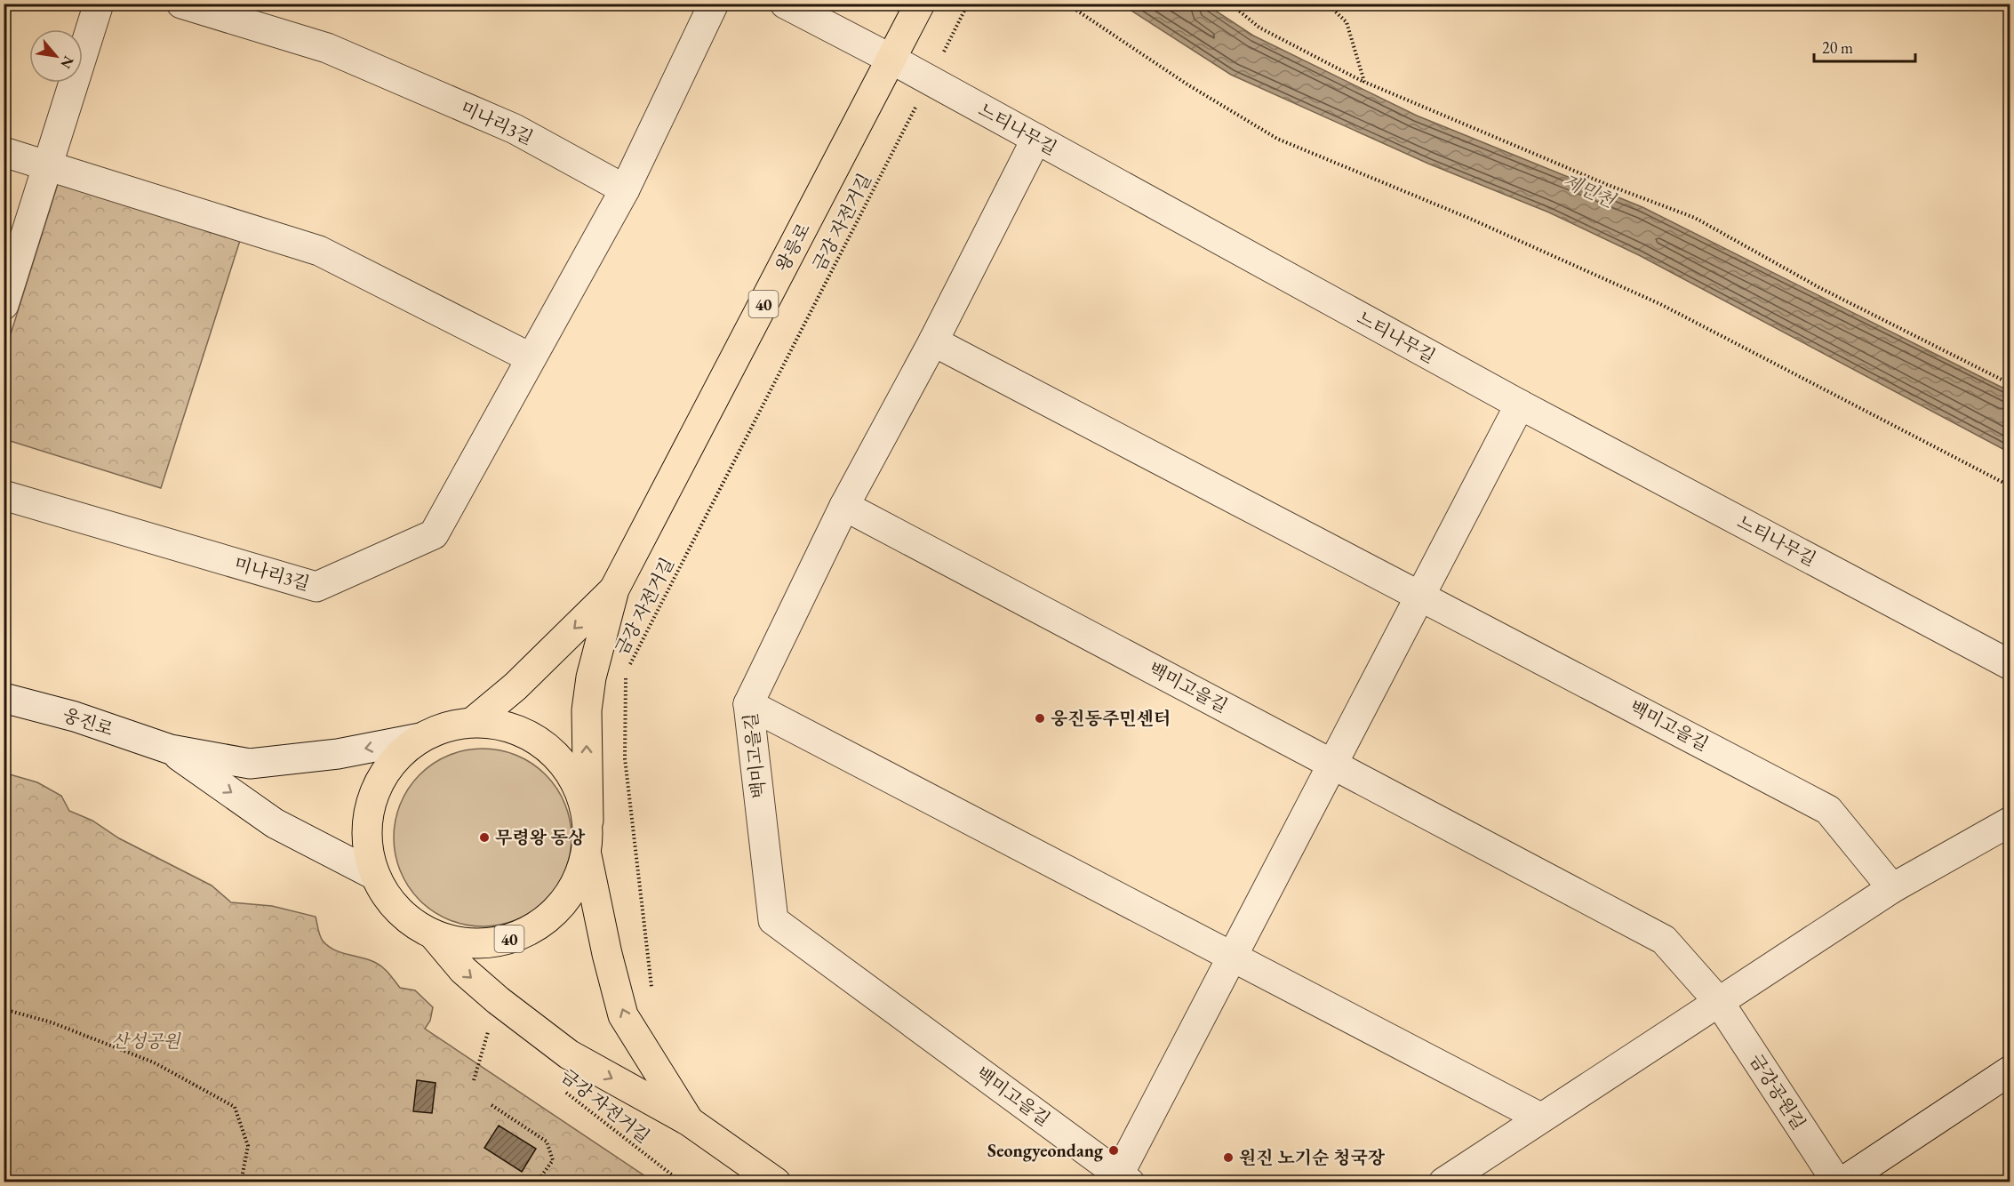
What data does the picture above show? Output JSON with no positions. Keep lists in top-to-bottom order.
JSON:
{
  "streets": {
    "main road": ["왕릉로", "40"],
    "street": [
      "미나리3길",
      "느티나무길",
      "백미고을길",
      "웅진로",
      "금강공원길"
    ],
    "path": ["금강 자전거길"]
  },
  "crossings": [
    ["느티나무길", "금강 자전거길"],
    ["느티나무길", "왕릉로"],
    ["느티나무길", "백미고을길"],
    ["금강 자전거길", "40"],
    ["왕릉로", "40"],
    ["백미고을길", "금강공원길"]
  ],
  "water": ["제민천"],
  "parks": ["산성공원"],
  "places": [
    "웅진동주민센터",
    "무령왕 동상",
    "Seongyeondang",
    "원진 노기순 청국장"
  ],
  "scale_bar": "20 m",
  "north": "bottom right"
}
